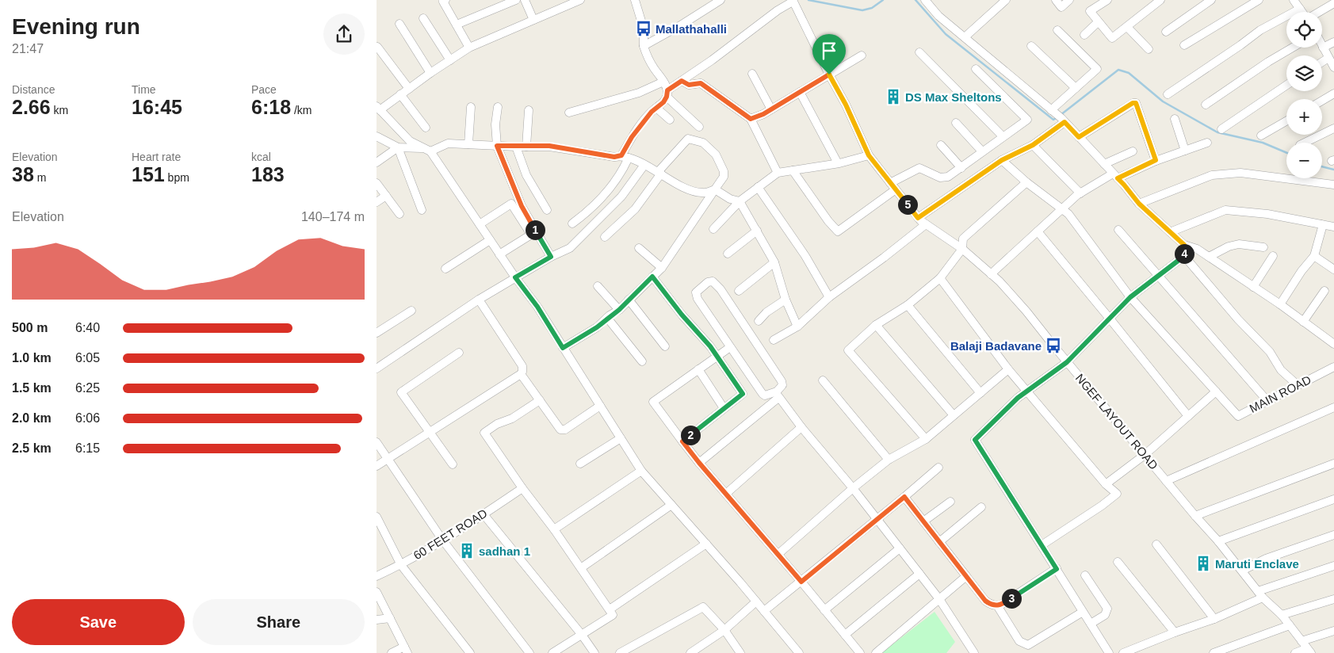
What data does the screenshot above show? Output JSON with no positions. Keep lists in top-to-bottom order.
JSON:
{
  "streets": {
    "street": ["MAIN ROAD", "NGEF LAYOUT ROAD", "60 FEET ROAD"]
  },
  "places": {
    "bus stop": ["Mallathahalli", "Balaji Badavane"],
    "building": ["DS Max Sheltons", "sadhan 1", "Maruti Enclave"]
  },
  "page": {
    "heading": ["Evening run", "21:47"],
    "map_buttons": ["+", "−"],
    "stats": [
      ["Distance", "2.66 km"],
      ["Time", "16:45"],
      ["Pace", "6:18 /km"],
      ["Elevation", "38 m"],
      ["Heart rate", "151 bpm"],
      ["kcal", "183"]
    ],
    "pins": [
      "5",
      "1",
      "4",
      "2",
      "3"
    ],
    "chart": ["Elevation", "140–174 m"],
    "list": [
      {
        "name": "500 m",
        "note": "6:40"
      },
      {
        "name": "1.0 km",
        "note": "6:05"
      },
      {
        "name": "1.5 km",
        "note": "6:25"
      },
      {
        "name": "2.0 km",
        "note": "6:06"
      },
      {
        "name": "2.5 km",
        "note": "6:15"
      }
    ],
    "buttons": ["Save", "Share"]
  }
}
